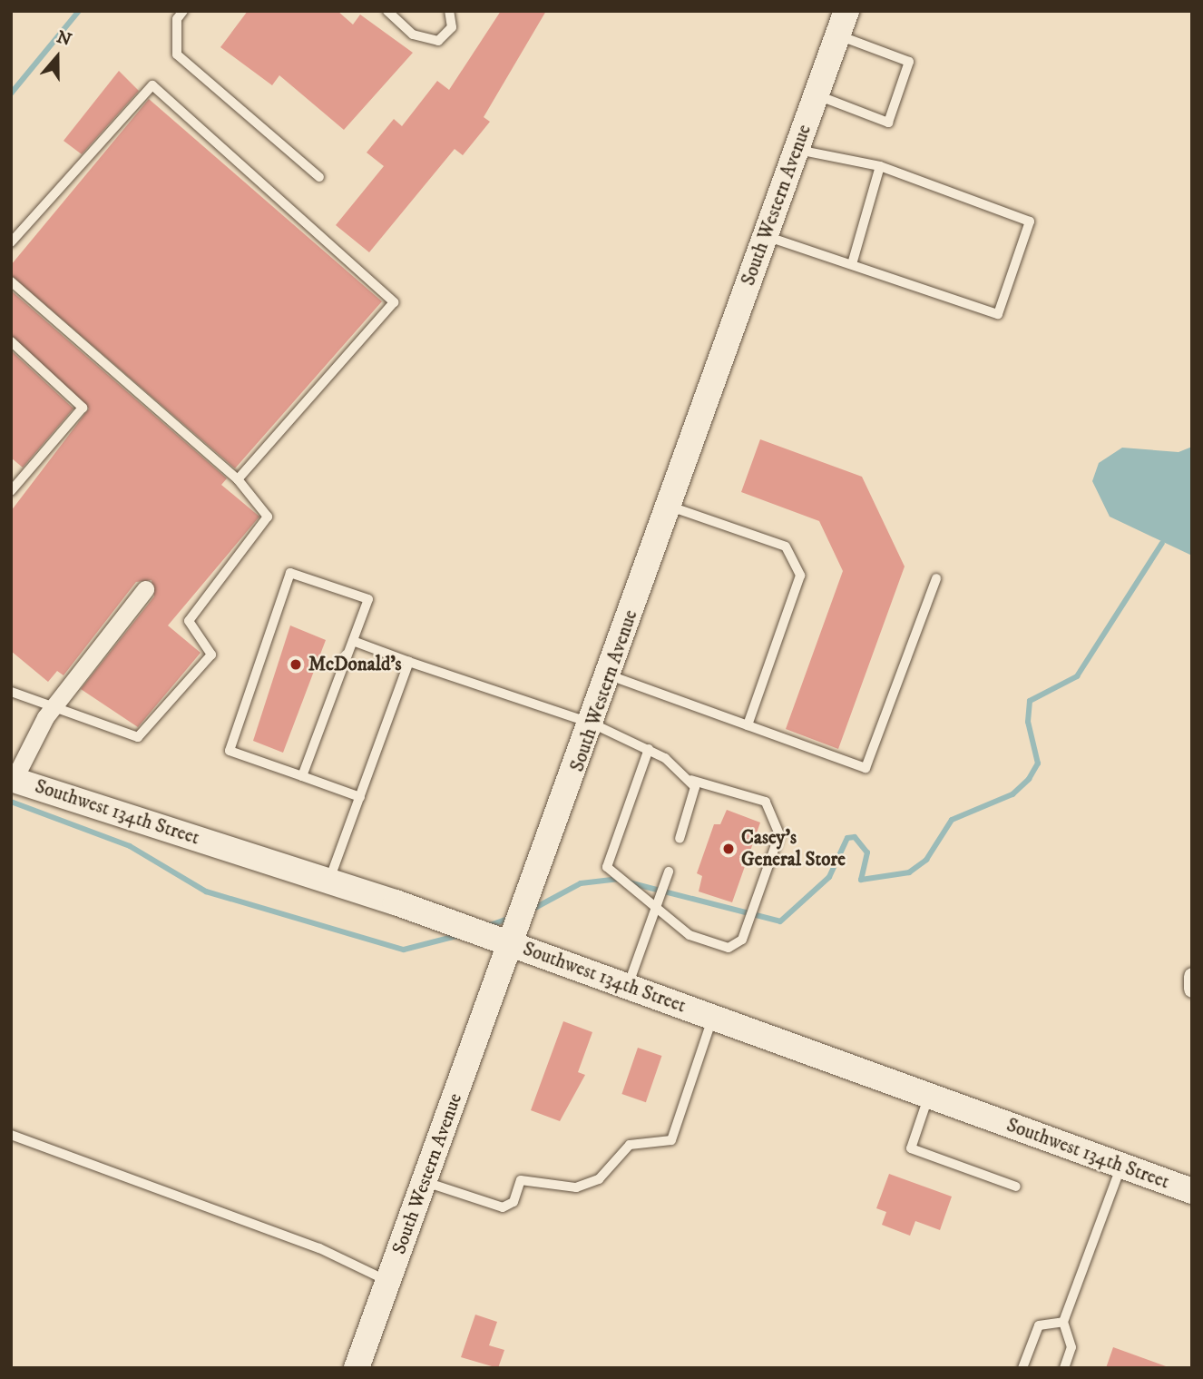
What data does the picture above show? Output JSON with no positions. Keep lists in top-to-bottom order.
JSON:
{
  "streets": {
    "main road": ["South Western Avenue", "Southwest 134th Street"]
  },
  "crossings": [
    ["South Western Avenue", "Southwest 134th Street"]
  ],
  "places": ["McDonald's", "Casey's General Store"],
  "north": "top"
}
